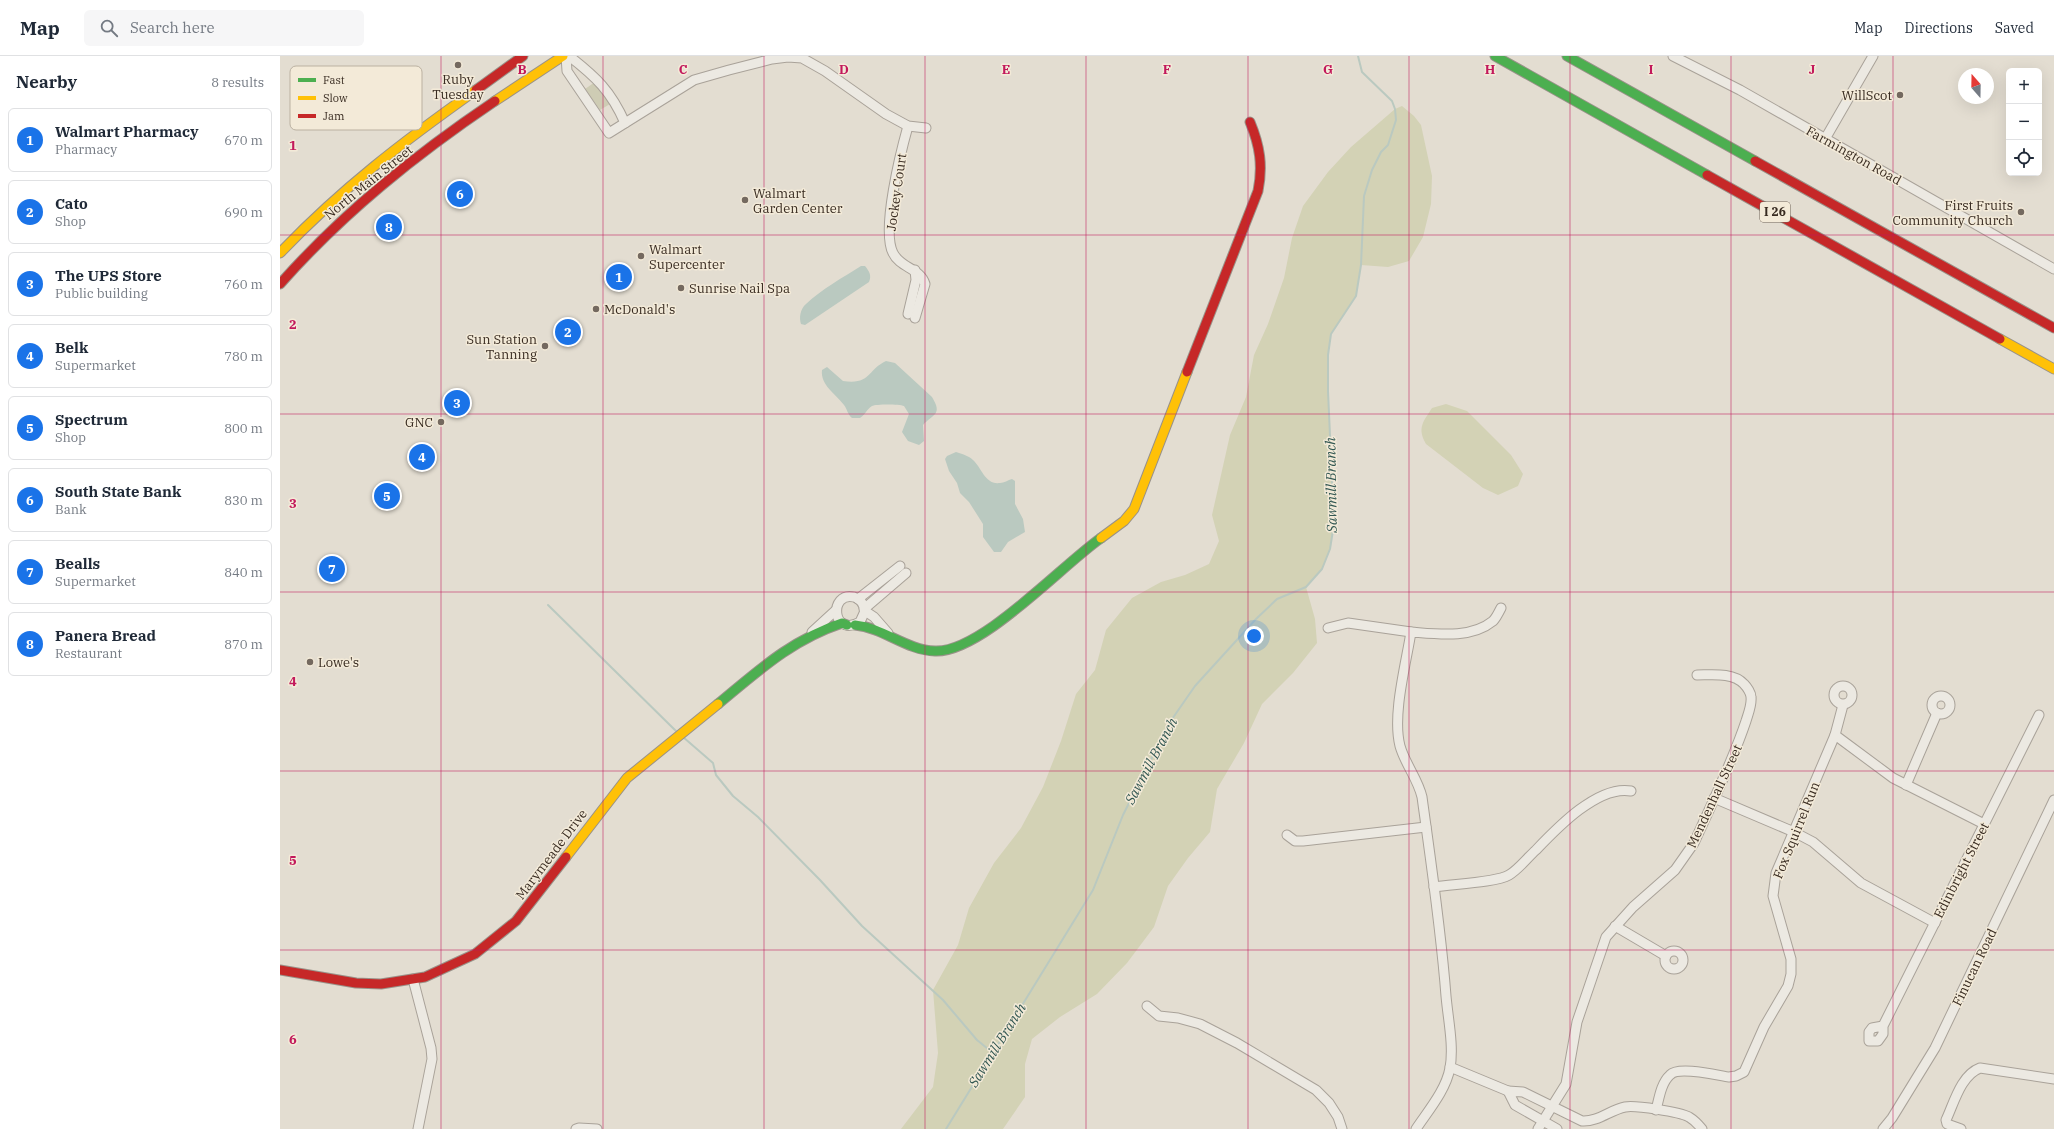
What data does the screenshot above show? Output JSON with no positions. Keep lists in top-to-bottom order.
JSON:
{
  "streets": {
    "main road": ["North Main Street", "I 26", "Marymeade Drive"],
    "street": [
      "Farmington Road",
      "Jockey Court",
      "Mendenhall Street",
      "Fox Squirrel Run",
      "Edinbright Street",
      "Finucan Road"
    ]
  },
  "water": ["Sawmill Branch"],
  "places": [
    "Ruby Tuesday",
    "WillScot",
    "Walmart Garden Center",
    "First Fruits Community Church",
    "Walmart Supercenter",
    "Sunrise Nail Spa",
    "McDonald's",
    "Sun Station Tanning",
    "GNC",
    "Lowe's"
  ],
  "legend": ["Fast", "Slow", "Jam"],
  "north": "top",
  "page": {
    "header": "Map",
    "search": "Search here",
    "nav": ["Map", "Directions", "Saved"],
    "heading": ["Nearby", "8 results"],
    "map_buttons": ["+", "−"],
    "list": [
      {
        "mark": "1",
        "name": "Walmart Pharmacy",
        "note": "Pharmacy",
        "value": "670 m"
      },
      {
        "mark": "2",
        "name": "Cato",
        "note": "Shop",
        "value": "690 m"
      },
      {
        "mark": "3",
        "name": "The UPS Store",
        "note": "Public building",
        "value": "760 m"
      },
      {
        "mark": "4",
        "name": "Belk",
        "note": "Supermarket",
        "value": "780 m"
      },
      {
        "mark": "5",
        "name": "Spectrum",
        "note": "Shop",
        "value": "800 m"
      },
      {
        "mark": "6",
        "name": "South State Bank",
        "note": "Bank",
        "value": "830 m"
      },
      {
        "mark": "7",
        "name": "Bealls",
        "note": "Supermarket",
        "value": "840 m"
      },
      {
        "mark": "8",
        "name": "Panera Bread",
        "note": "Restaurant",
        "value": "870 m"
      }
    ],
    "pins": [
      "6",
      "8",
      "1",
      "2",
      "3",
      "4",
      "5",
      "7"
    ]
  },
  "grid": {
    "columns": [
      "B",
      "C",
      "D",
      "E",
      "F",
      "G",
      "H",
      "I",
      "J"
    ],
    "rows": [
      "1",
      "2",
      "3",
      "4",
      "5",
      "6"
    ]
  }
}
